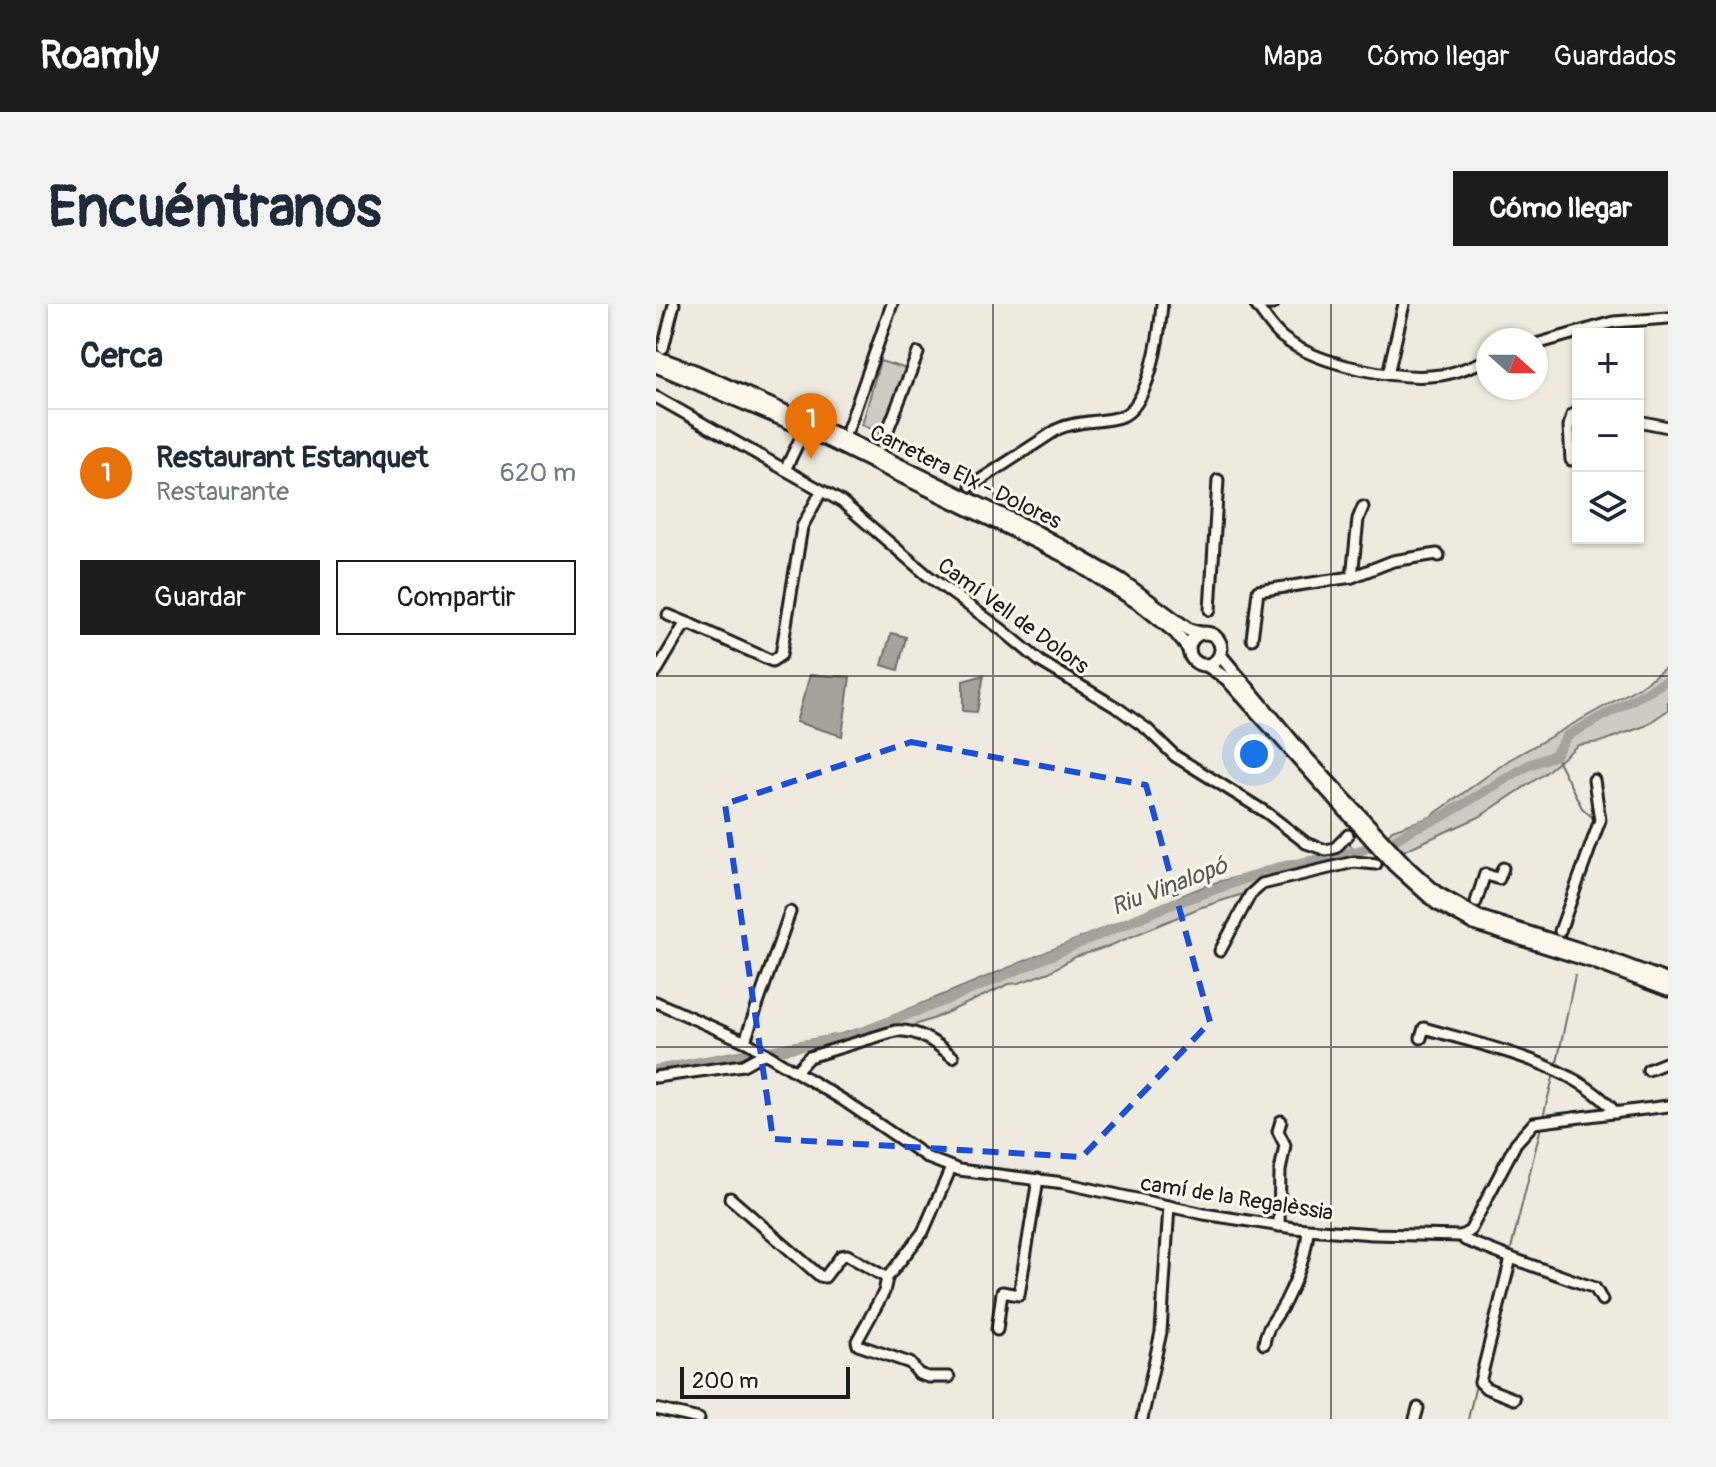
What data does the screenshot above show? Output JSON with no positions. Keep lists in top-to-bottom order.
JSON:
{
  "streets": {
    "main road": ["Carretera Elx - Dolores"],
    "street": ["Camí Vell de Dolors", "camí de la Regalèssia"]
  },
  "water": ["Riu Vinalopó"],
  "scale_bar": "200 m",
  "north": "right",
  "page": {
    "header": "Roamly",
    "nav": ["Mapa", "Cómo llegar", "Guardados"],
    "buttons": [
      "Cómo llegar",
      ["Guardar", "Compartir"]
    ],
    "title": "Encuéntranos",
    "heading": "Cerca",
    "map_buttons": ["+", "−"],
    "pins": "1",
    "list": [
      {
        "mark": "1",
        "name": "Restaurant Estanquet",
        "note": "Restaurante",
        "value": "620 m"
      }
    ],
    "scale": "200 m"
  }
}
